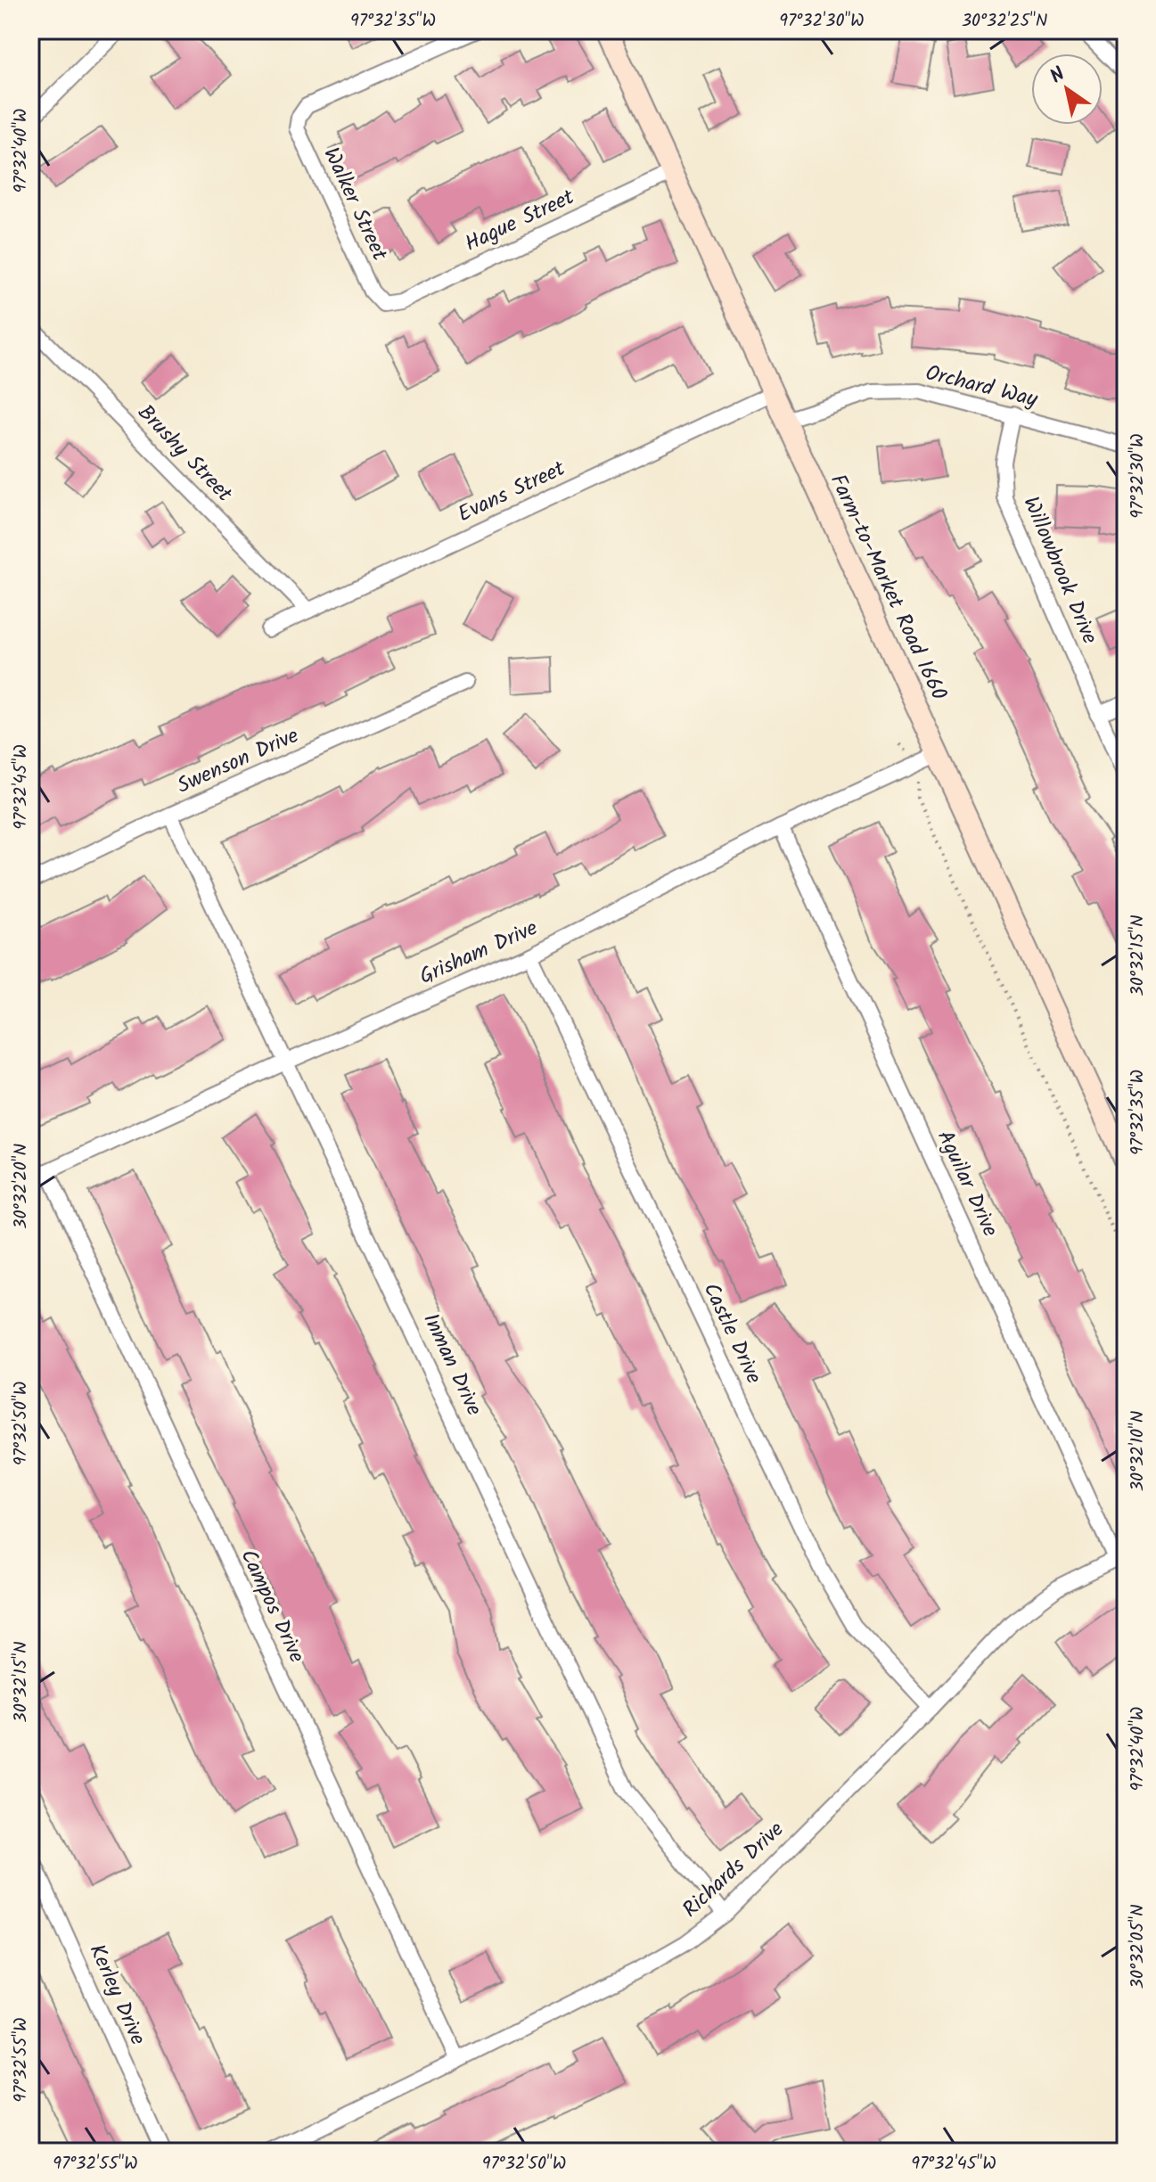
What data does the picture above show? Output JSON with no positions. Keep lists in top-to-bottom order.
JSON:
{
  "streets": {
    "main road": ["Farm-to-Market Road 1660"],
    "street": [
      "Walker Street",
      "Hague Street",
      "Orchard Way",
      "Brushy Street",
      "Evans Street",
      "Willowbrook Drive",
      "Swenson Drive",
      "Grisham Drive",
      "Aguilar Drive",
      "Castle Drive",
      "Inman Drive",
      "Campos Drive",
      "Richards Drive",
      "Kerley Drive"
    ]
  },
  "crossings": [
    ["Walker Street", "Hague Street"],
    ["Hague Street", "Farm-to-Market Road 1660"],
    ["Orchard Way", "Willowbrook Drive"],
    ["Orchard Way", "Farm-to-Market Road 1660"],
    ["Brushy Street", "Evans Street"],
    ["Evans Street", "Farm-to-Market Road 1660"],
    ["Farm-to-Market Road 1660", "Grisham Drive"],
    ["Swenson Drive", "Inman Drive"],
    ["Grisham Drive", "Aguilar Drive"],
    ["Grisham Drive", "Castle Drive"],
    ["Grisham Drive", "Inman Drive"],
    ["Grisham Drive", "Campos Drive"],
    ["Aguilar Drive", "Richards Drive"],
    ["Castle Drive", "Richards Drive"],
    ["Inman Drive", "Richards Drive"],
    ["Campos Drive", "Richards Drive"]
  ],
  "north": "top left",
  "coordinates": [
    "97°32'35\"W",
    "97°32'30\"W",
    "30°32'25\"N",
    "97°32'40\"W",
    "97°32'45\"W",
    "30°32'15\"N",
    "30°32'20\"N",
    "97°32'50\"W",
    "30°32'10\"N",
    "30°32'05\"N",
    "97°32'55\"W"
  ]
}
